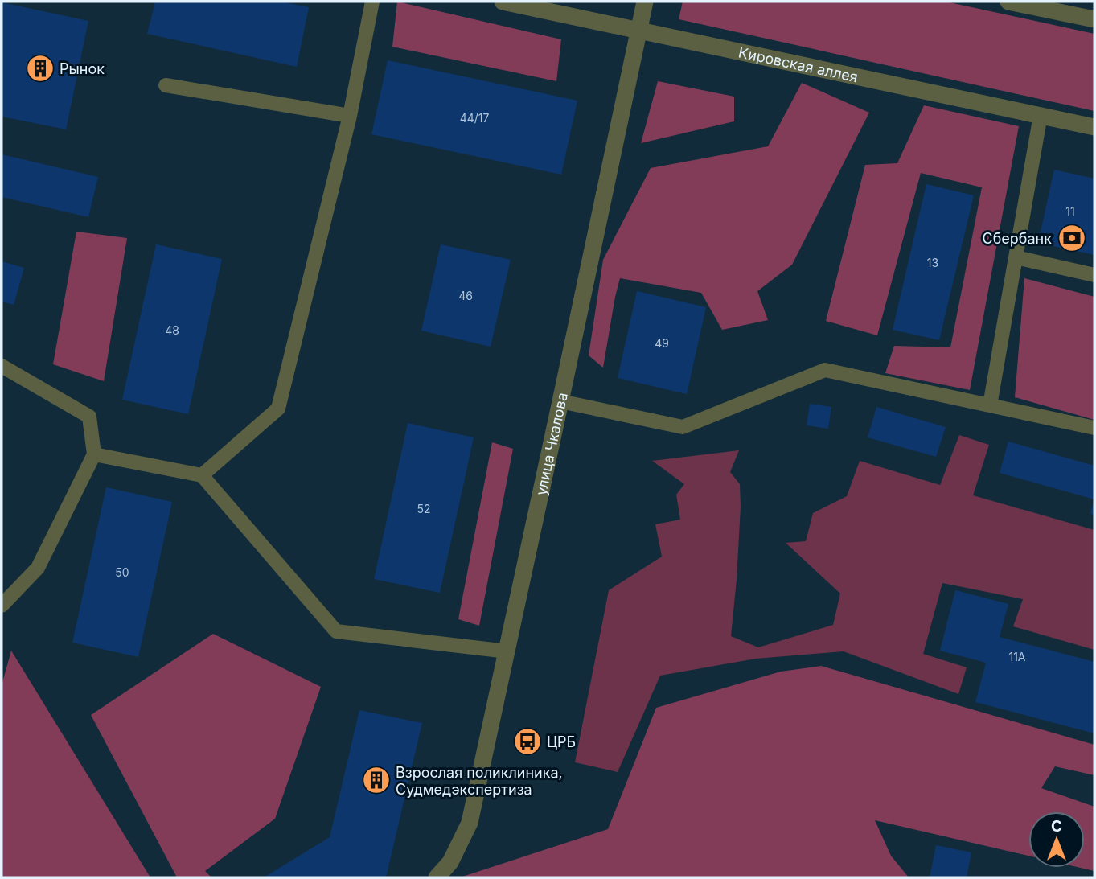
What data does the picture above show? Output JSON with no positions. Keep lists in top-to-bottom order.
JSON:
{
  "streets": {
    "street": ["Кировская аллея", "улица Чкалова"]
  },
  "crossings": [
    ["Кировская аллея", "улица Чкалова"]
  ],
  "places": {
    "building": ["Рынок", "Взрослая поликлиника, Судмедэкспертиза"],
    "bank": ["Сбербанк"],
    "bus stop": ["ЦРБ"]
  },
  "house_numbers": [
    "44/17",
    "11",
    "13",
    "46",
    "48",
    "49",
    "52",
    "50",
    "11А"
  ],
  "north": "top"
}
